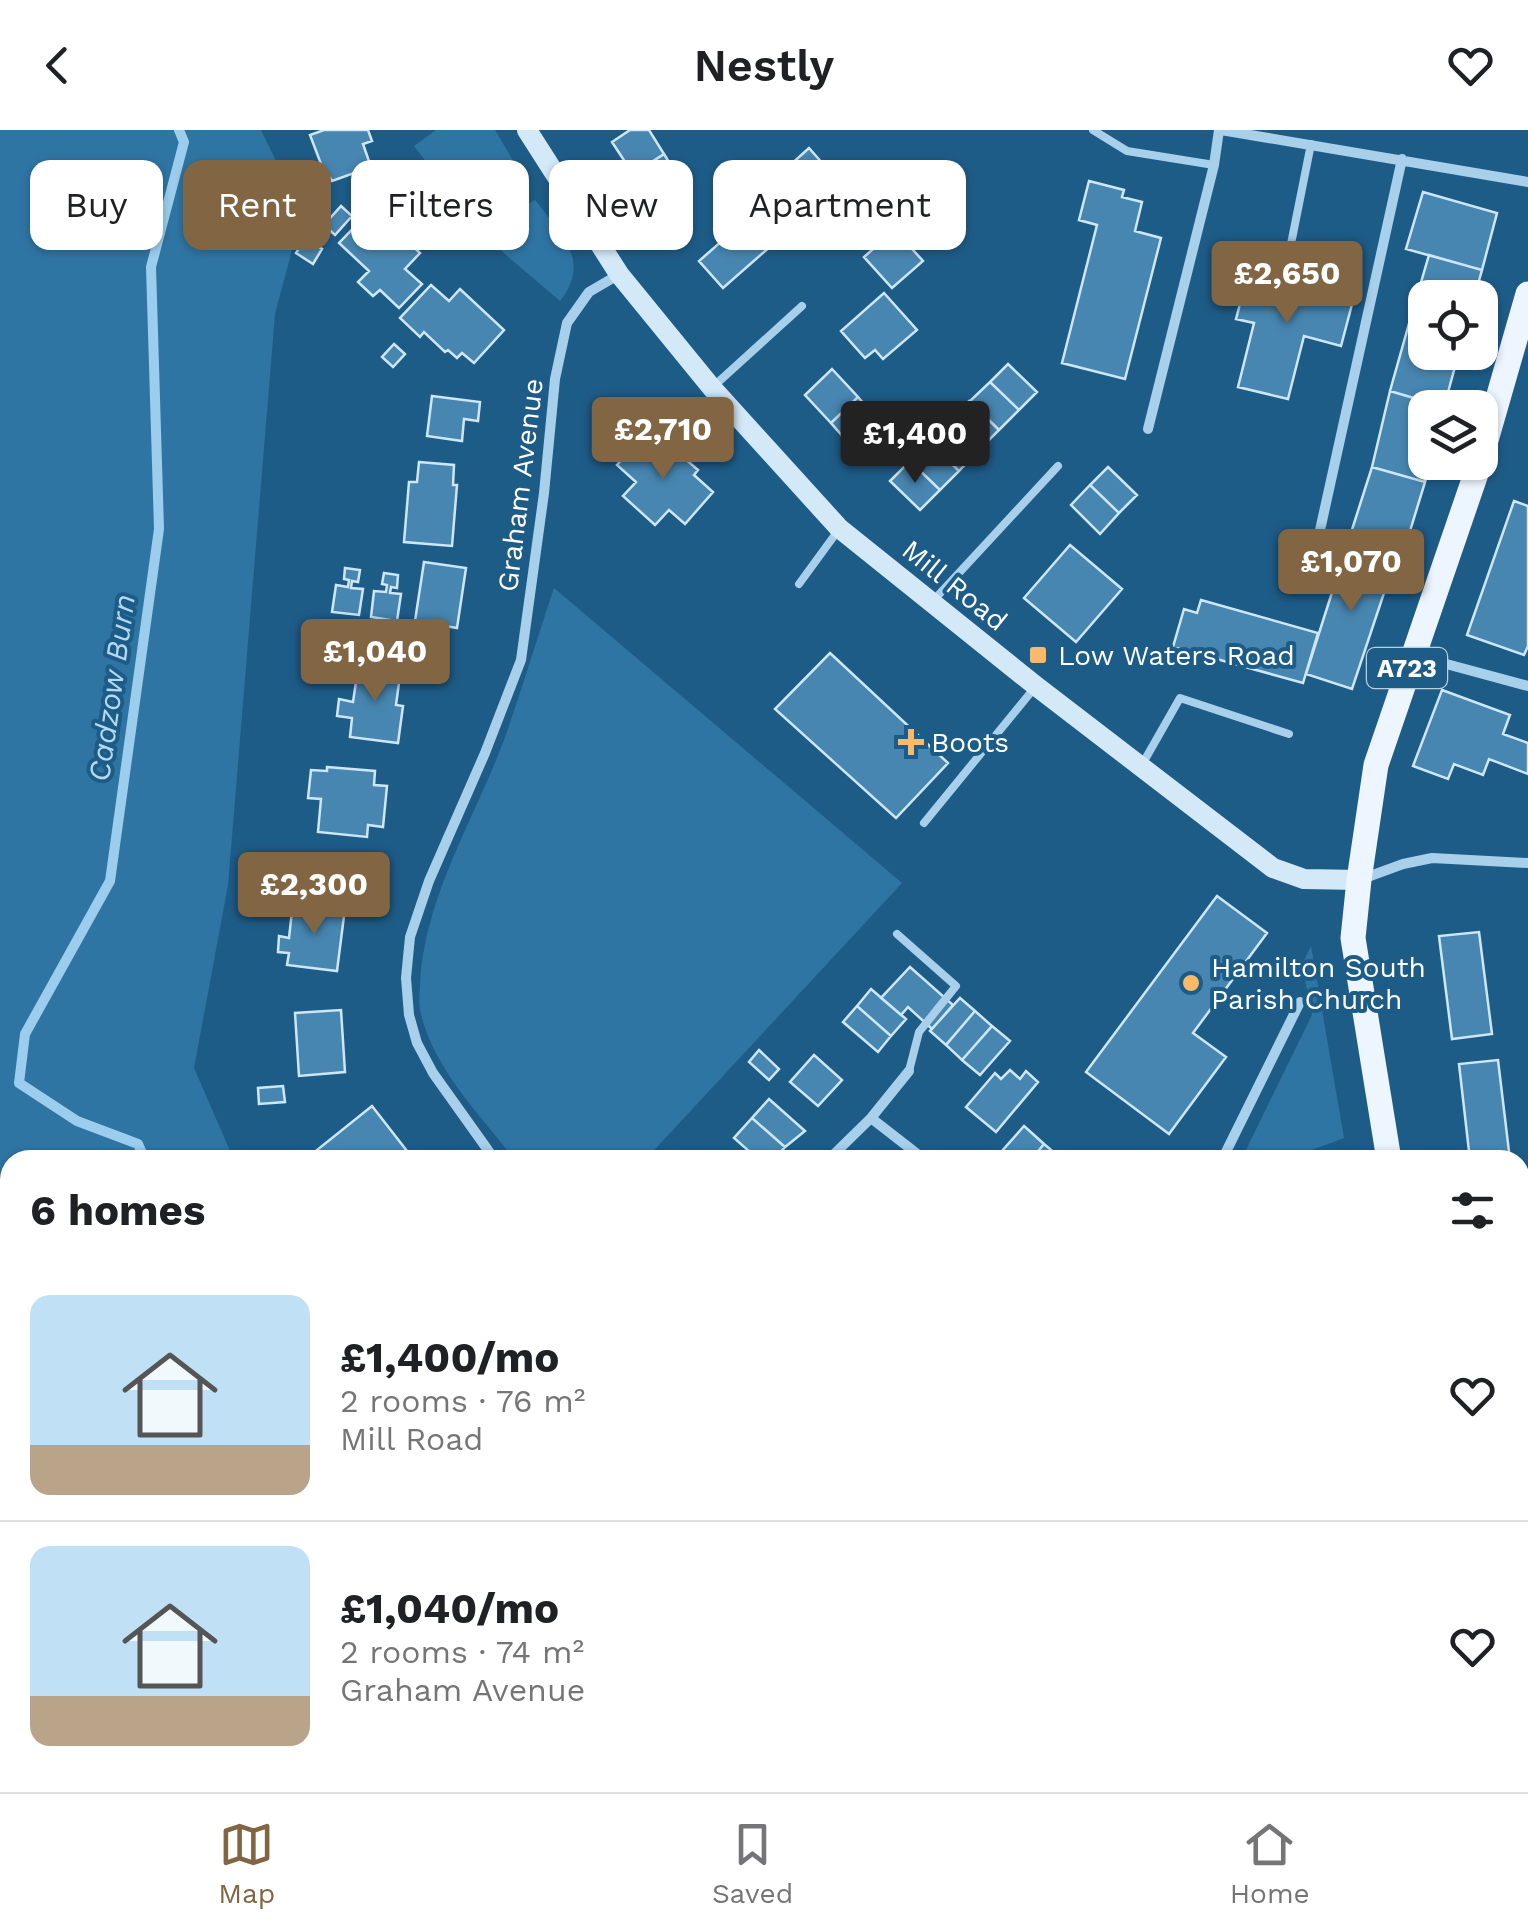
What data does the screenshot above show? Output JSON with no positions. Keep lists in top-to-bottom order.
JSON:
{
  "streets": {
    "main road": ["Mill Road", "A723"],
    "street": ["Graham Avenue"]
  },
  "crossings": [
    ["Graham Avenue", "Mill Road"],
    ["Mill Road", "A723"]
  ],
  "water": ["Cadzow Burn"],
  "places": {
    "transit": ["Low Waters Road"],
    "health": ["Boots"],
    "other": ["Hamilton South Parish Church"]
  },
  "page": {
    "header": "Nestly",
    "chip": [
      "Buy",
      "Rent",
      "Filters",
      "New",
      "Apartment"
    ],
    "price": [
      "£2,650",
      "£2,710",
      "£1,400",
      "£1,070",
      "£1,040",
      "£2,300"
    ],
    "heading": "6 homes",
    "list": [
      {
        "name": "£1,400/mo",
        "note": "2 rooms · 76 m² · Mill Road"
      },
      {
        "name": "£1,040/mo",
        "note": "2 rooms · 74 m² · Graham Avenue"
      }
    ],
    "tabs": ["Map", "Saved", "Home"]
  }
}
